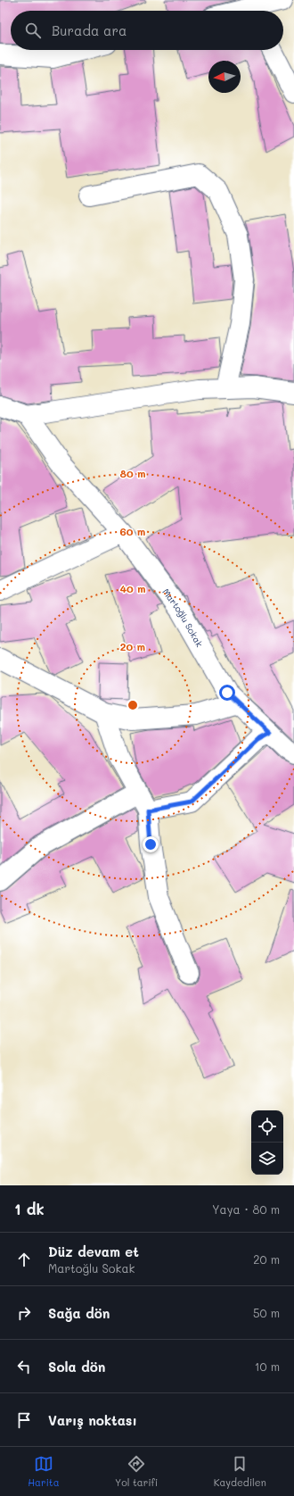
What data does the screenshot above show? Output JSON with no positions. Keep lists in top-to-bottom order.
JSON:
{
  "streets": {
    "street": ["Martoğlu Sokak"]
  },
  "north": "left",
  "page": {
    "search": "Burada ara",
    "heading": ["1 dk", "Yaya · 80 m"],
    "list": [
      ["Düz devam et", "Martoğlu Sokak", "20 m"],
      ["Sağa dön", "50 m"],
      ["Sola dön", "10 m"],
      "Varış noktası"
    ],
    "nav": ["Harita", "Yol tarifi", "Kaydedilen"]
  },
  "rings": [
    "80 m",
    "60 m",
    "40 m",
    "20 m"
  ]
}
